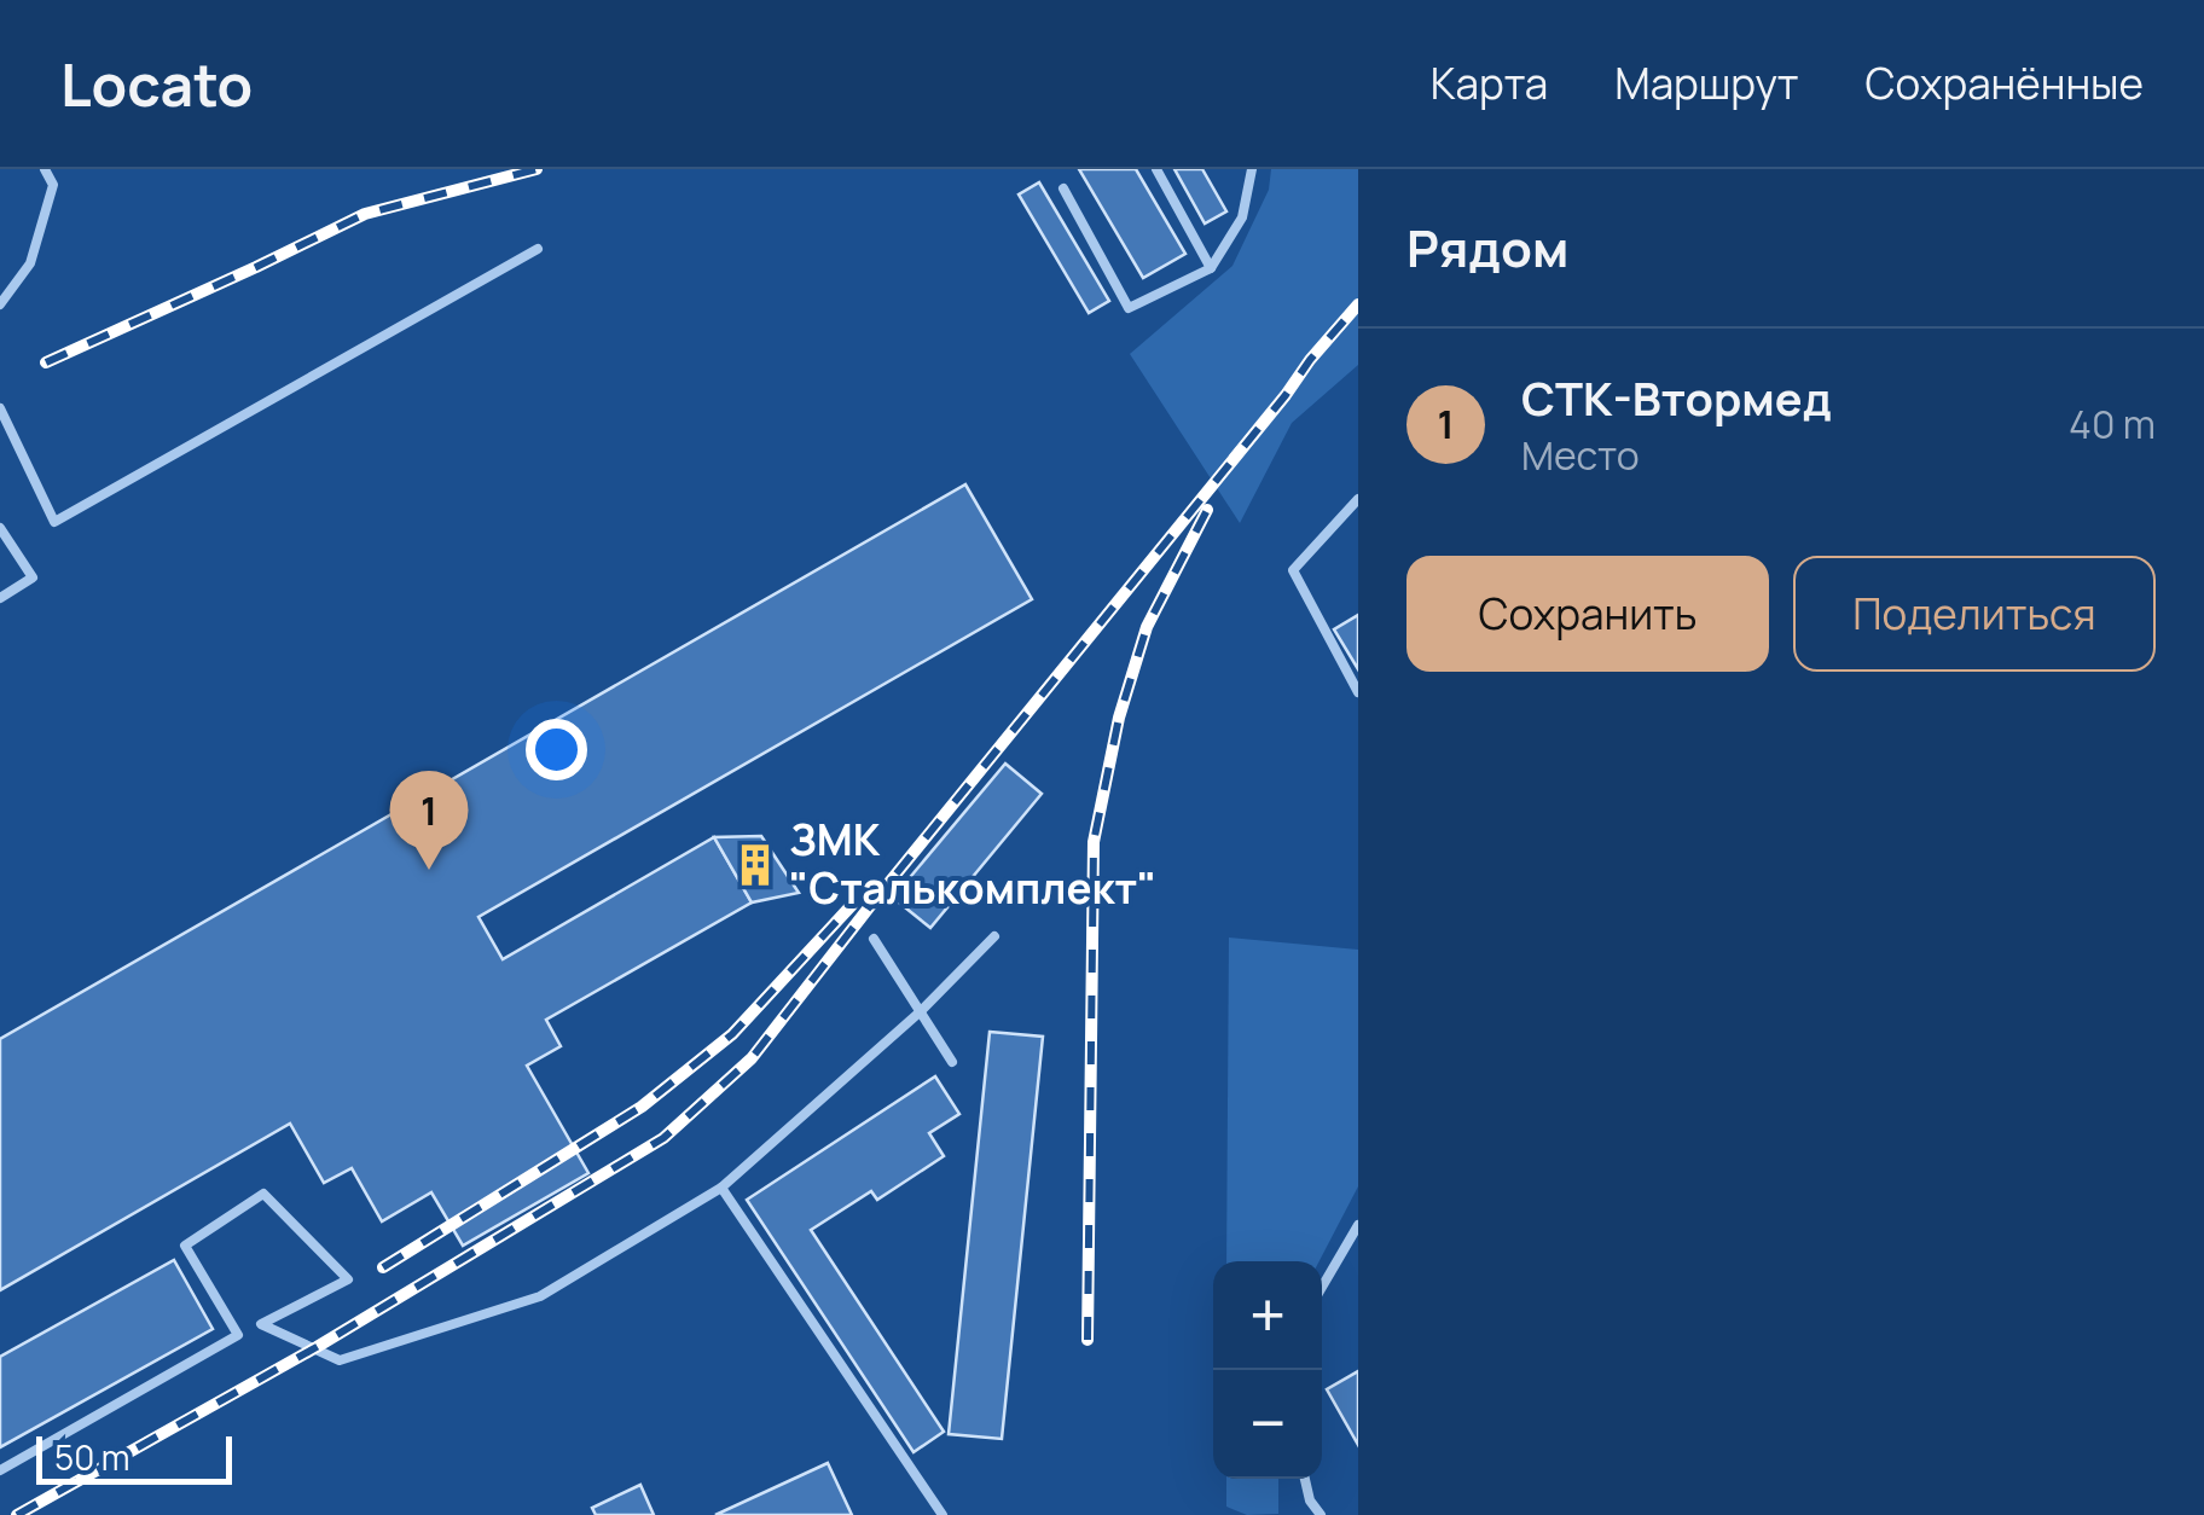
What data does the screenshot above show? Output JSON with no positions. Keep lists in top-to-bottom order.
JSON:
{
  "places": {
    "building": ["ЗМК \"Сталькомплект\""]
  },
  "scale_bar": "50 m",
  "page": {
    "header": "Locato",
    "nav": ["Карта", "Маршрут", "Сохранённые"],
    "heading": "Рядом",
    "list": [
      {
        "mark": "1",
        "name": "СТК-Втормед",
        "note": "Место",
        "value": "40 m"
      }
    ],
    "buttons": ["Сохранить", "Поделиться"],
    "pins": "1",
    "map_buttons": ["+", "−"],
    "scale": "50 m"
  }
}
